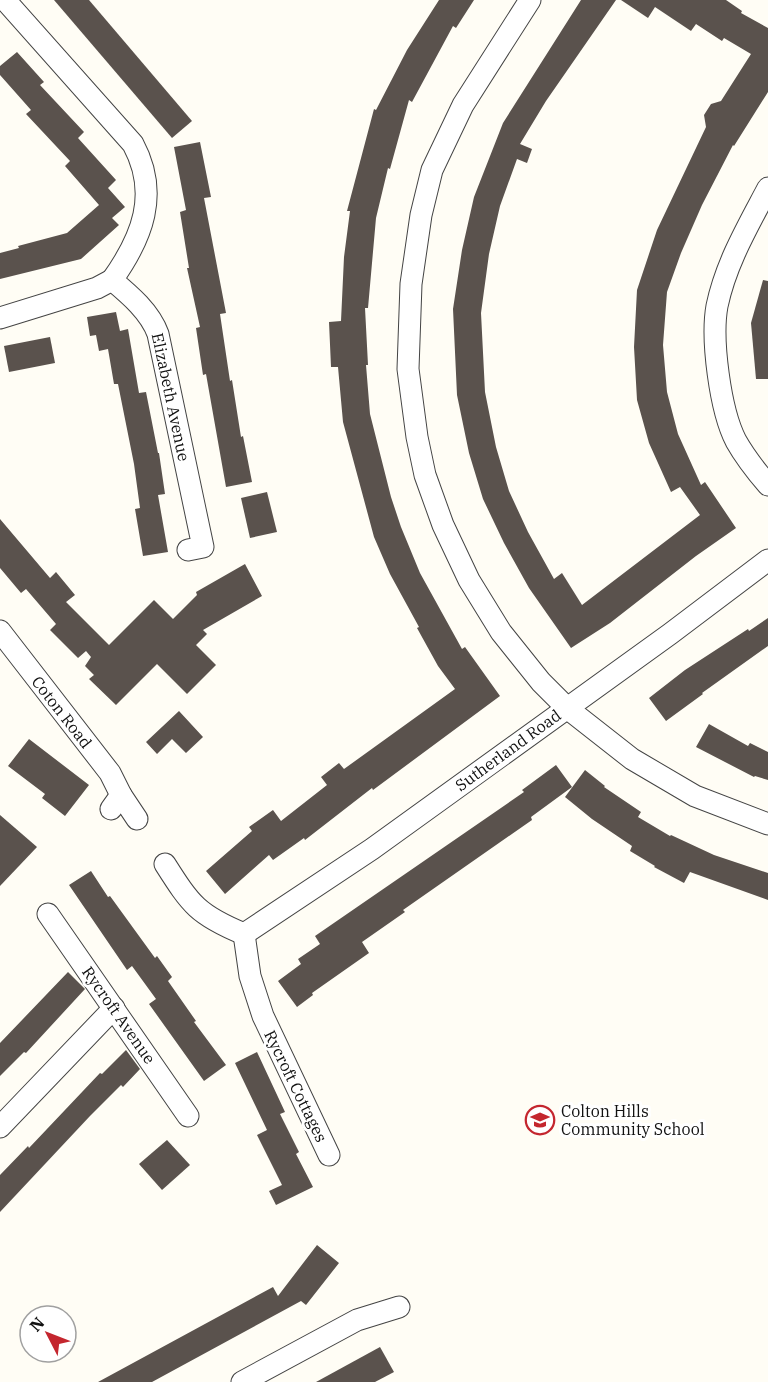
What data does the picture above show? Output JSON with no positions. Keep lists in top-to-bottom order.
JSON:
{
  "streets": {
    "street": [
      "Elizabeth Avenue",
      "Coton Road",
      "Sutherland Road",
      "Rycroft Avenue",
      "Rycroft Cottages"
    ]
  },
  "crossings": [
    ["Sutherland Road", "Rycroft Cottages"]
  ],
  "places": {
    "school or university": ["Colton Hills Community School"]
  },
  "north": "top left"
}
